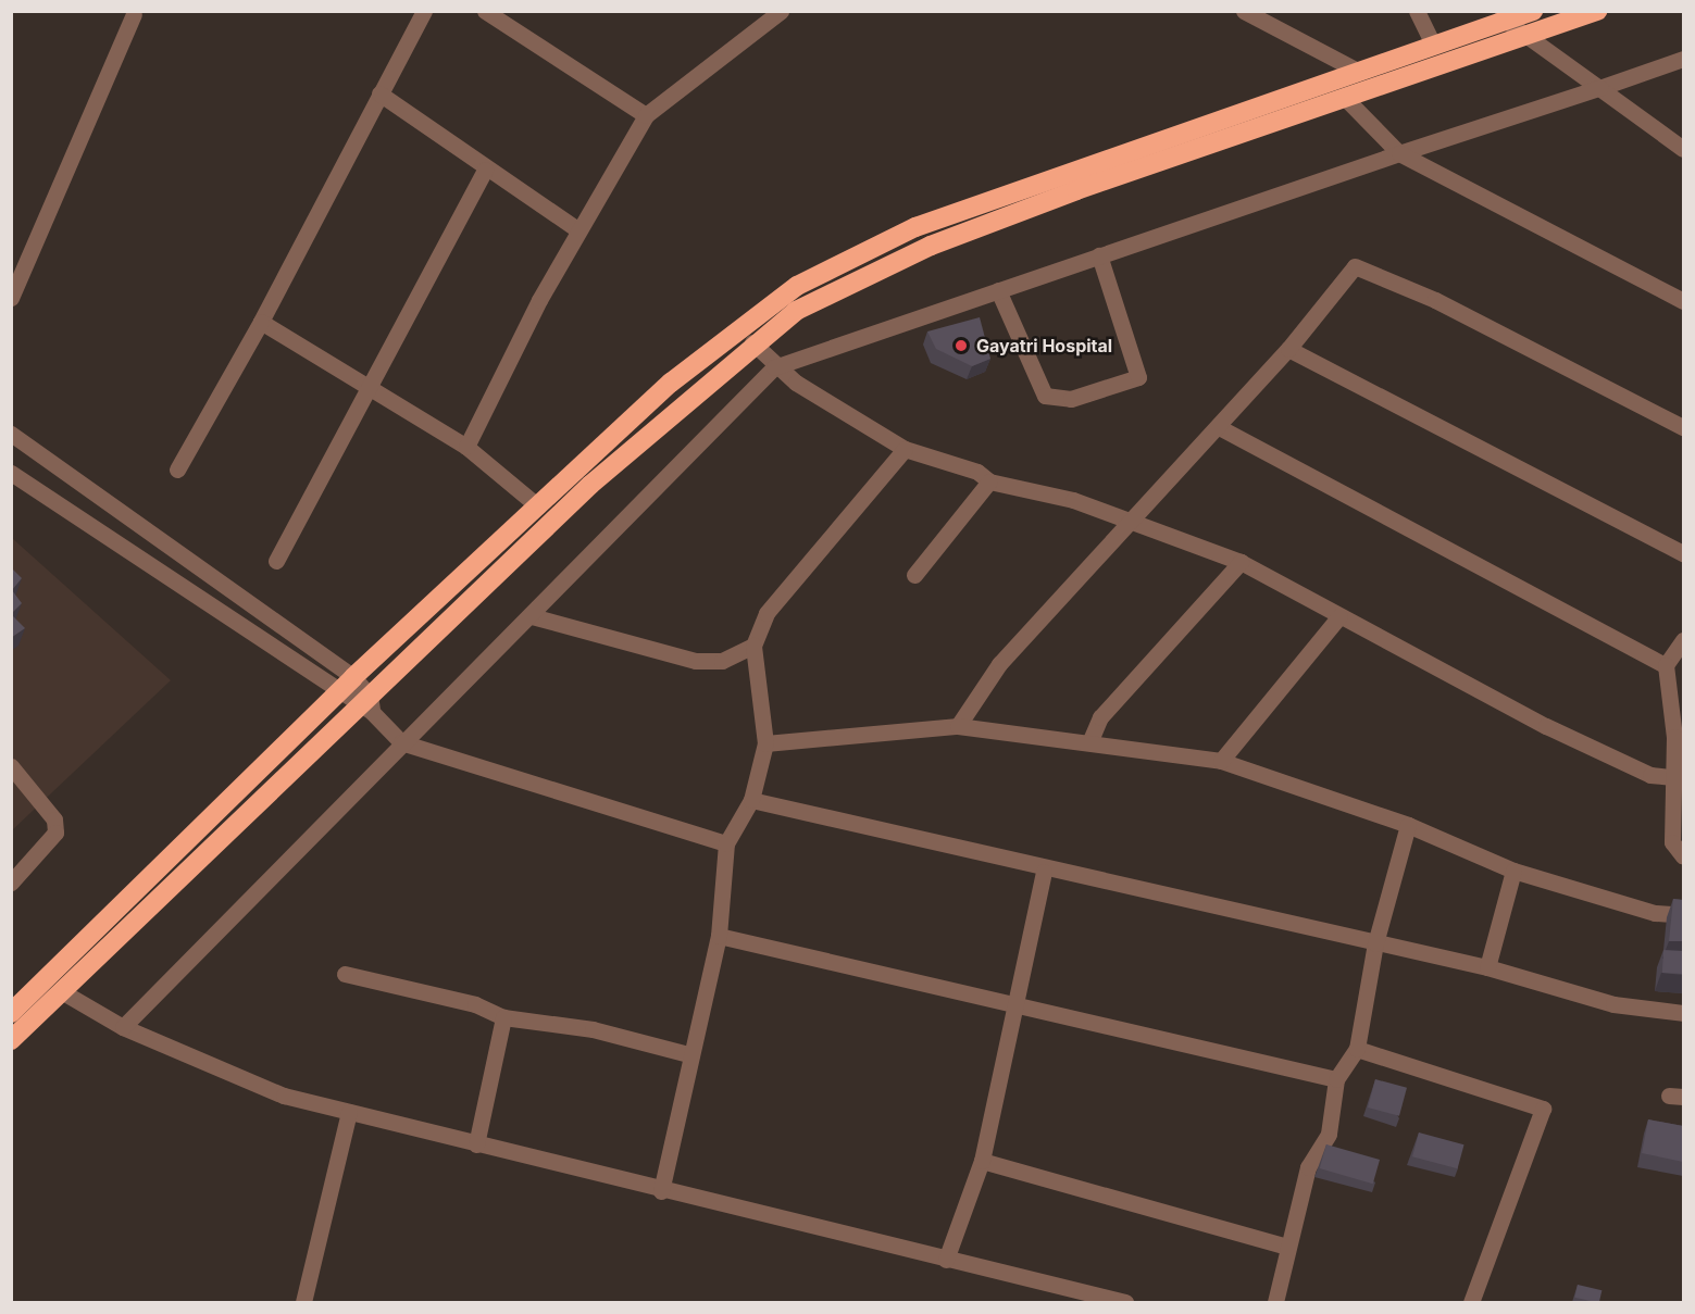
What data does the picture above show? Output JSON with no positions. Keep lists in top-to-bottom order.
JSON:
{
  "places": ["Gayatri Hospital"]
}
